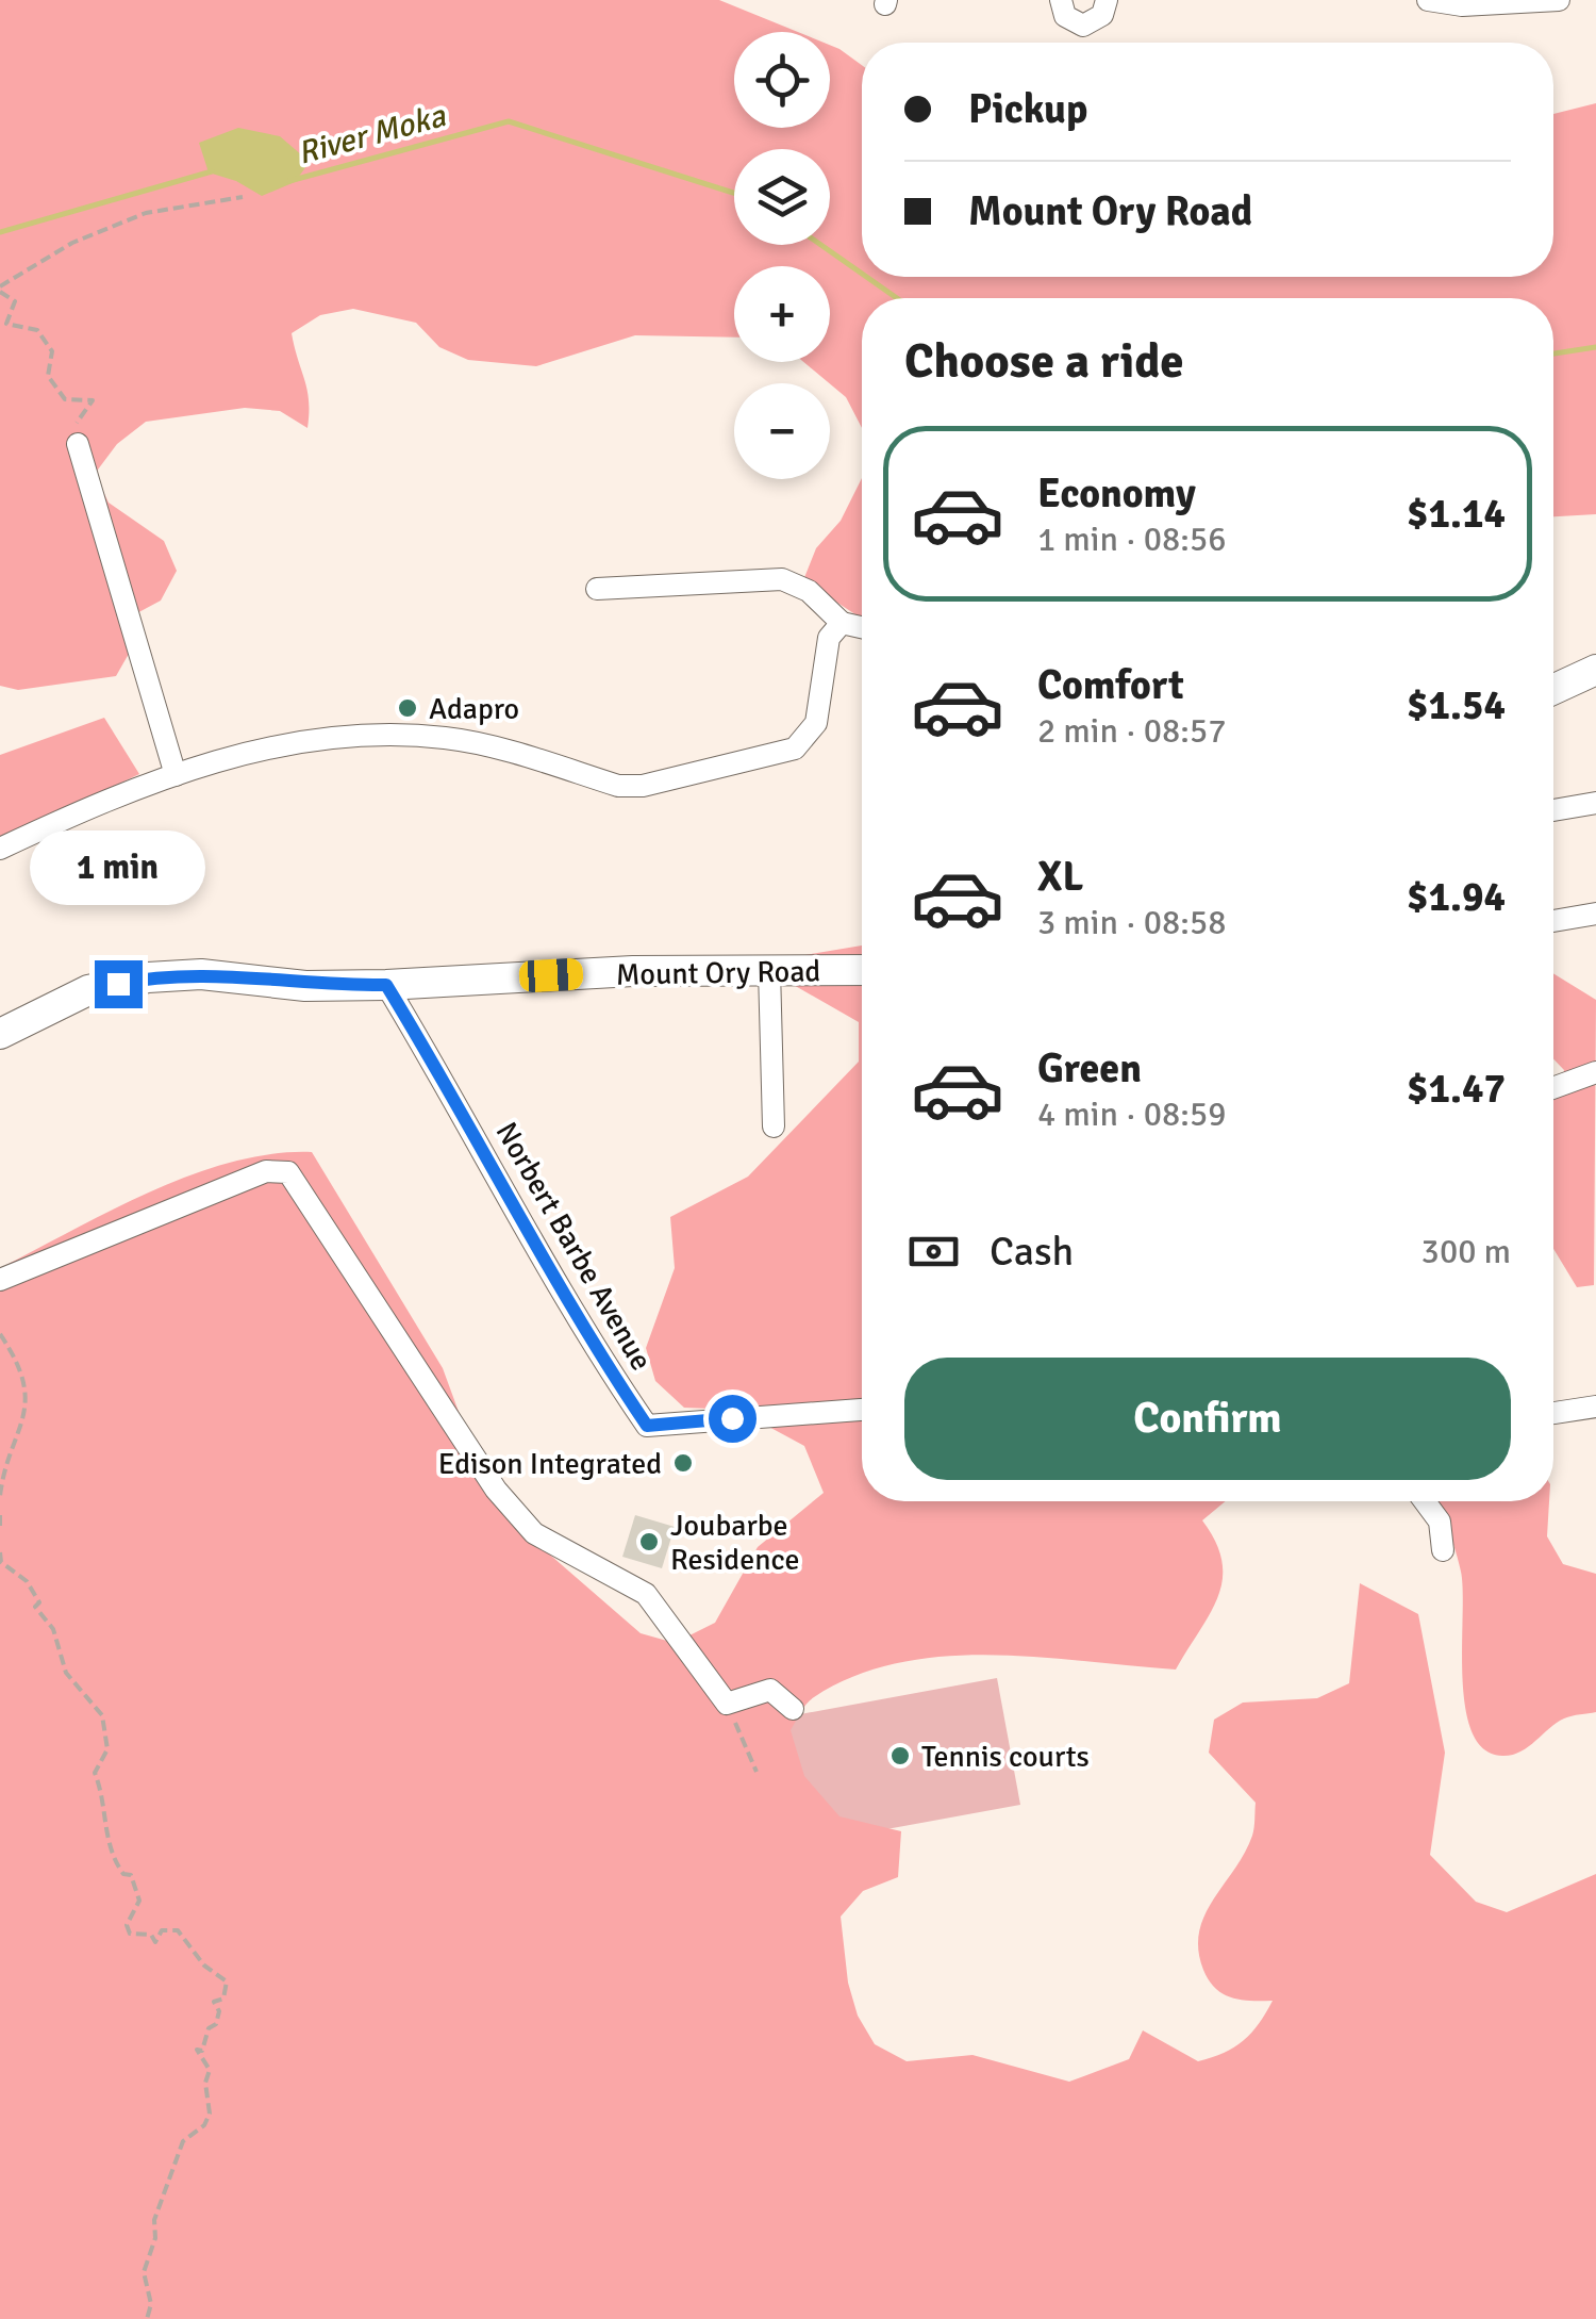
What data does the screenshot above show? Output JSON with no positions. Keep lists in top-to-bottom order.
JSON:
{
  "streets": {
    "main road": ["Mount Ory Road"],
    "street": ["Norbert Barbe Avenue"]
  },
  "crossings": [
    ["Mount Ory Road", "Norbert Barbe Avenue"]
  ],
  "water": ["River Moka"],
  "places": [
    "Adapro",
    "Edison Integrated",
    "Joubarbe Residence",
    "Tennis courts"
  ],
  "page": {
    "map_buttons": ["+", "−"],
    "banner": ["Pickup", "Mount Ory Road"],
    "heading": "Choose a ride",
    "list": [
      {
        "name": "Economy",
        "note": "1 min · 08:56",
        "value": "$1.14"
      },
      {
        "name": "Comfort",
        "note": "2 min · 08:57",
        "value": "$1.54"
      },
      {
        "name": "XL",
        "note": "3 min · 08:58",
        "value": "$1.94"
      },
      {
        "name": "Green",
        "note": "4 min · 08:59",
        "value": "$1.47"
      }
    ],
    "bubble": "1 min",
    "pay": ["Cash", "300 m"],
    "buttons": "Confirm"
  }
}
